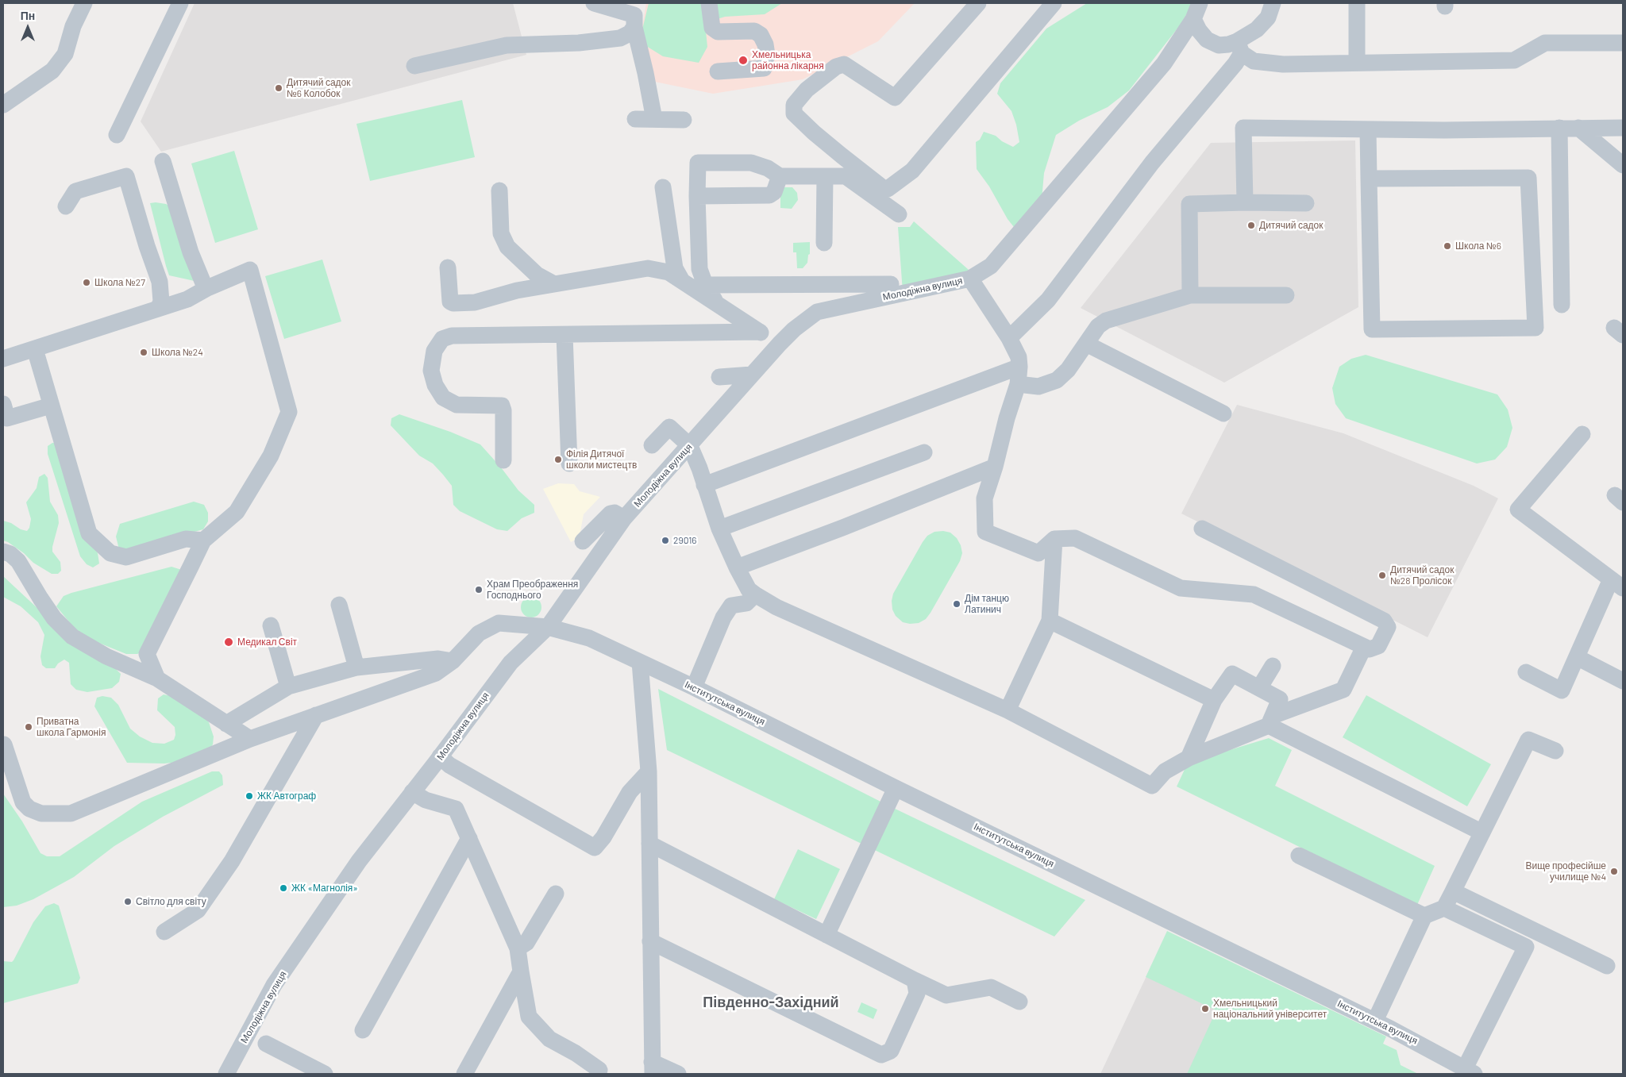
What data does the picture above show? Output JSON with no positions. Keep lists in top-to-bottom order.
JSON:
{
  "streets": {
    "street": ["Молодіжна вулиця", "Інститутська вулиця"]
  },
  "crossings": [
    ["Молодіжна вулиця", "Інститутська вулиця"]
  ],
  "districts": ["Південно-Західний"],
  "places": [
    "Хмельницька районна лікарня",
    "Дитячий садок №6 Колобок",
    "Дитячий садок",
    "Школа №6",
    "Школа №27",
    "Школа №24",
    "Філія Дитячої школи мистецтв",
    "29016",
    "Дитячий садок №28 Пролісок",
    "Храм Преображення Господнього",
    "Дім танцю Латинич",
    "Медикал Світ",
    "Приватна школа Гармонія",
    "ЖК Автограф",
    "Вище професійше училище №4",
    "ЖК «Магнолія»",
    "Світло для світу",
    "Хмельницький національний університет"
  ],
  "north": "top"
}
